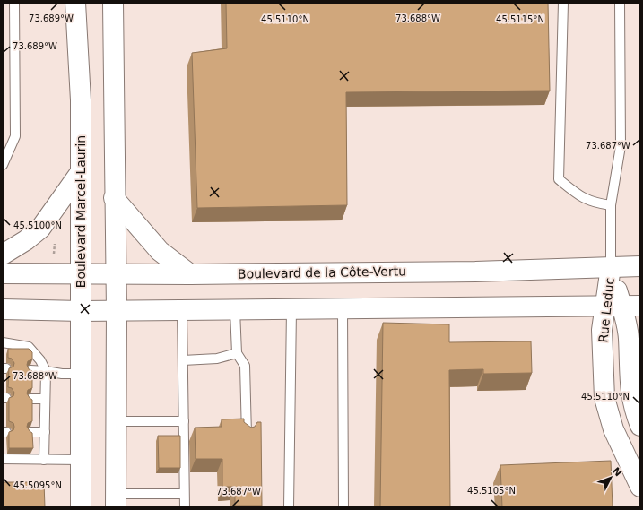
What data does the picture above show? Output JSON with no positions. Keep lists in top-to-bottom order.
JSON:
{
  "streets": {
    "main road": ["Boulevard Marcel-Laurin", "Boulevard de la Côte-Vertu", "Rue Leduc"]
  },
  "crossings": [
    ["Boulevard Marcel-Laurin", "Boulevard de la Côte-Vertu"],
    ["Boulevard de la Côte-Vertu", "Rue Leduc"]
  ],
  "north": "top right",
  "coordinates": [
    "73.689°W",
    "73.688°W",
    "45.5110°N",
    "45.5115°N",
    "73.687°W",
    "45.5100°N",
    "45.5095°N",
    "45.5105°N"
  ]
}
